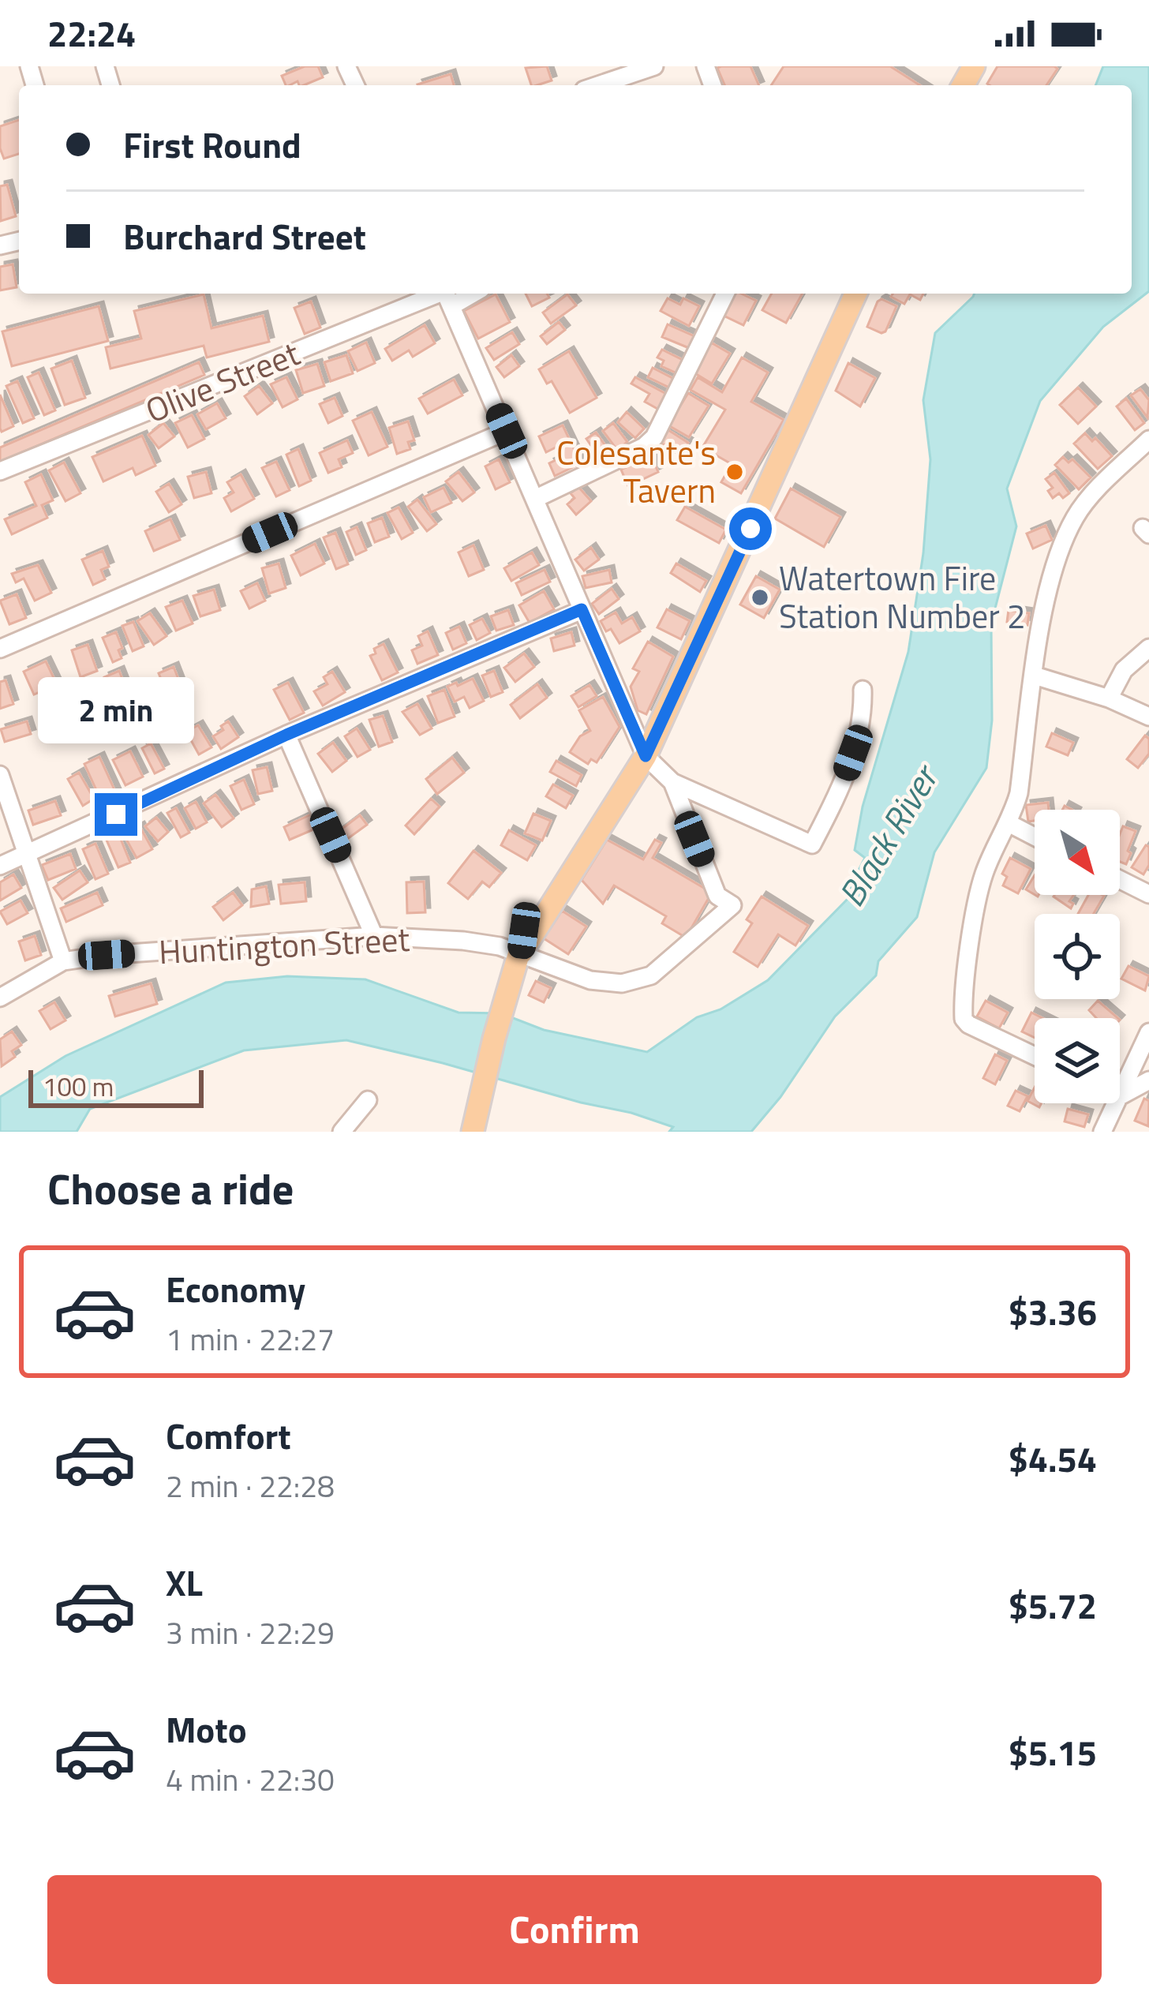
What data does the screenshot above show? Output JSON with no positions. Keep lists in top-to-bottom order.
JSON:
{
  "streets": {
    "street": ["Olive Street", "Huntington Street"]
  },
  "water": ["Black River"],
  "places": ["Colesante's Tavern", "Watertown Fire Station Number 2"],
  "scale_bar": "100 m",
  "north": "bottom right",
  "page": {
    "status": "22:24",
    "banner": ["First Round", "Burchard Street"],
    "bubble": "2 min",
    "scale": "100 m",
    "heading": "Choose a ride",
    "list": [
      {
        "name": "Economy",
        "note": "1 min · 22:27",
        "value": "$3.36"
      },
      {
        "name": "Comfort",
        "note": "2 min · 22:28",
        "value": "$4.54"
      },
      {
        "name": "XL",
        "note": "3 min · 22:29",
        "value": "$5.72"
      },
      {
        "name": "Moto",
        "note": "4 min · 22:30",
        "value": "$5.15"
      }
    ],
    "buttons": "Confirm"
  }
}
